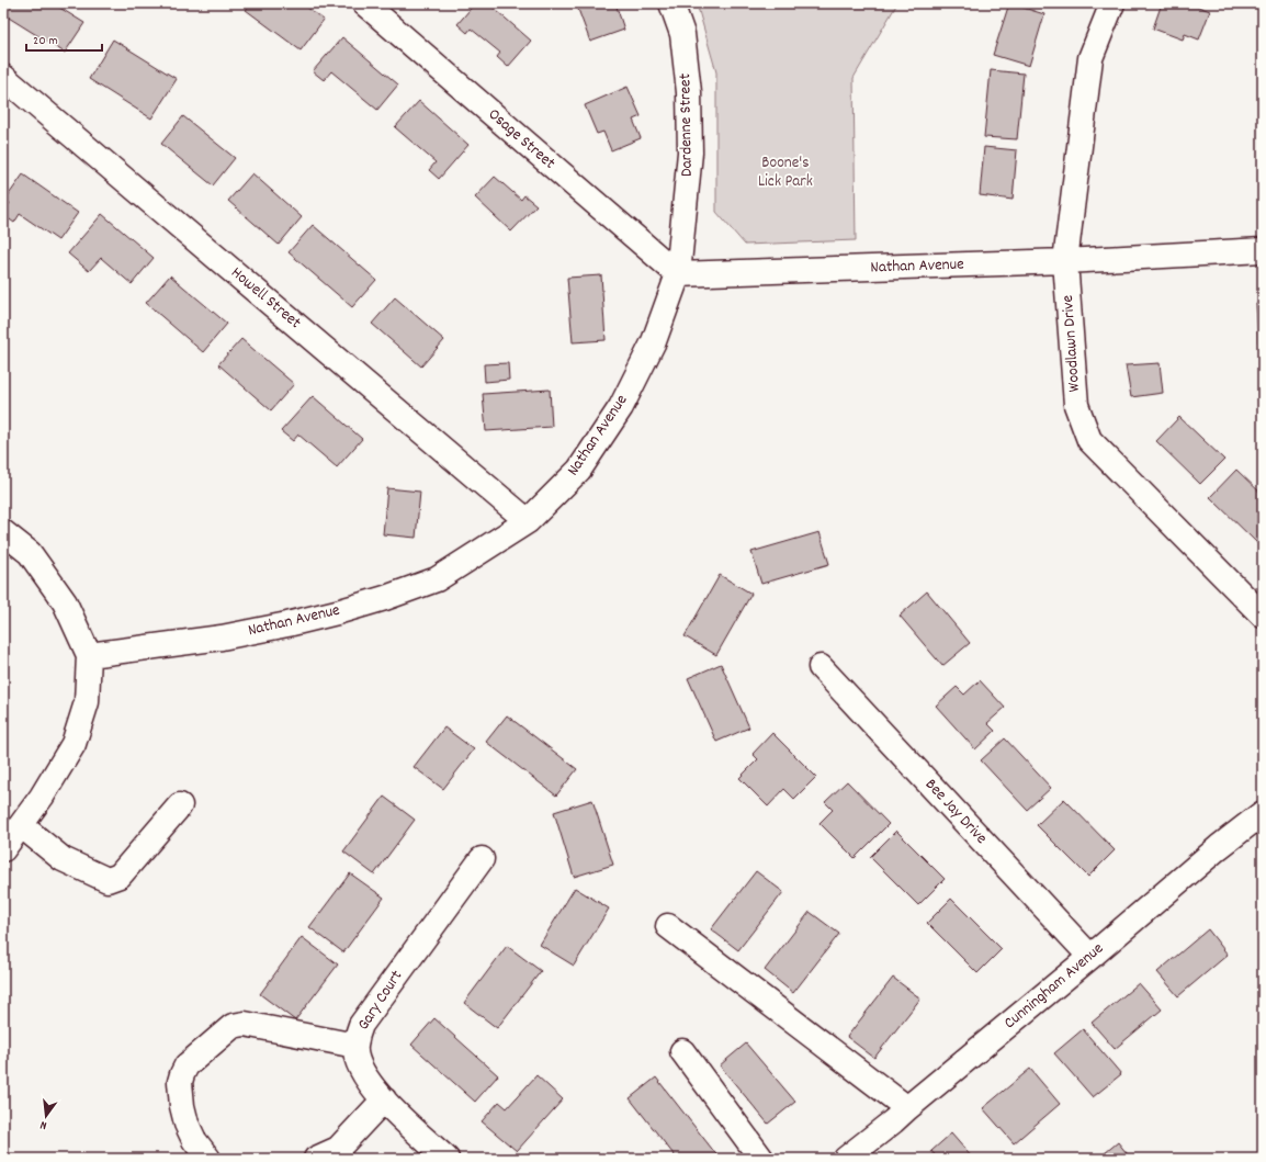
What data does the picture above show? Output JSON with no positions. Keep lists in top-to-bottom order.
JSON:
{
  "streets": {
    "street": [
      "Dardenne Street",
      "Osage Street",
      "Nathan Avenue",
      "Howell Street",
      "Woodlawn Drive",
      "Bee Jay Drive",
      "Cunningham Avenue",
      "Gary Court"
    ]
  },
  "crossings": [
    ["Dardenne Street", "Osage Street"],
    ["Dardenne Street", "Nathan Avenue"],
    ["Osage Street", "Nathan Avenue"],
    ["Nathan Avenue", "Howell Street"],
    ["Nathan Avenue", "Woodlawn Drive"],
    ["Bee Jay Drive", "Cunningham Avenue"]
  ],
  "parks": ["Boone's Lick Park"],
  "scale_bar": "20 m",
  "north": "bottom"
}
